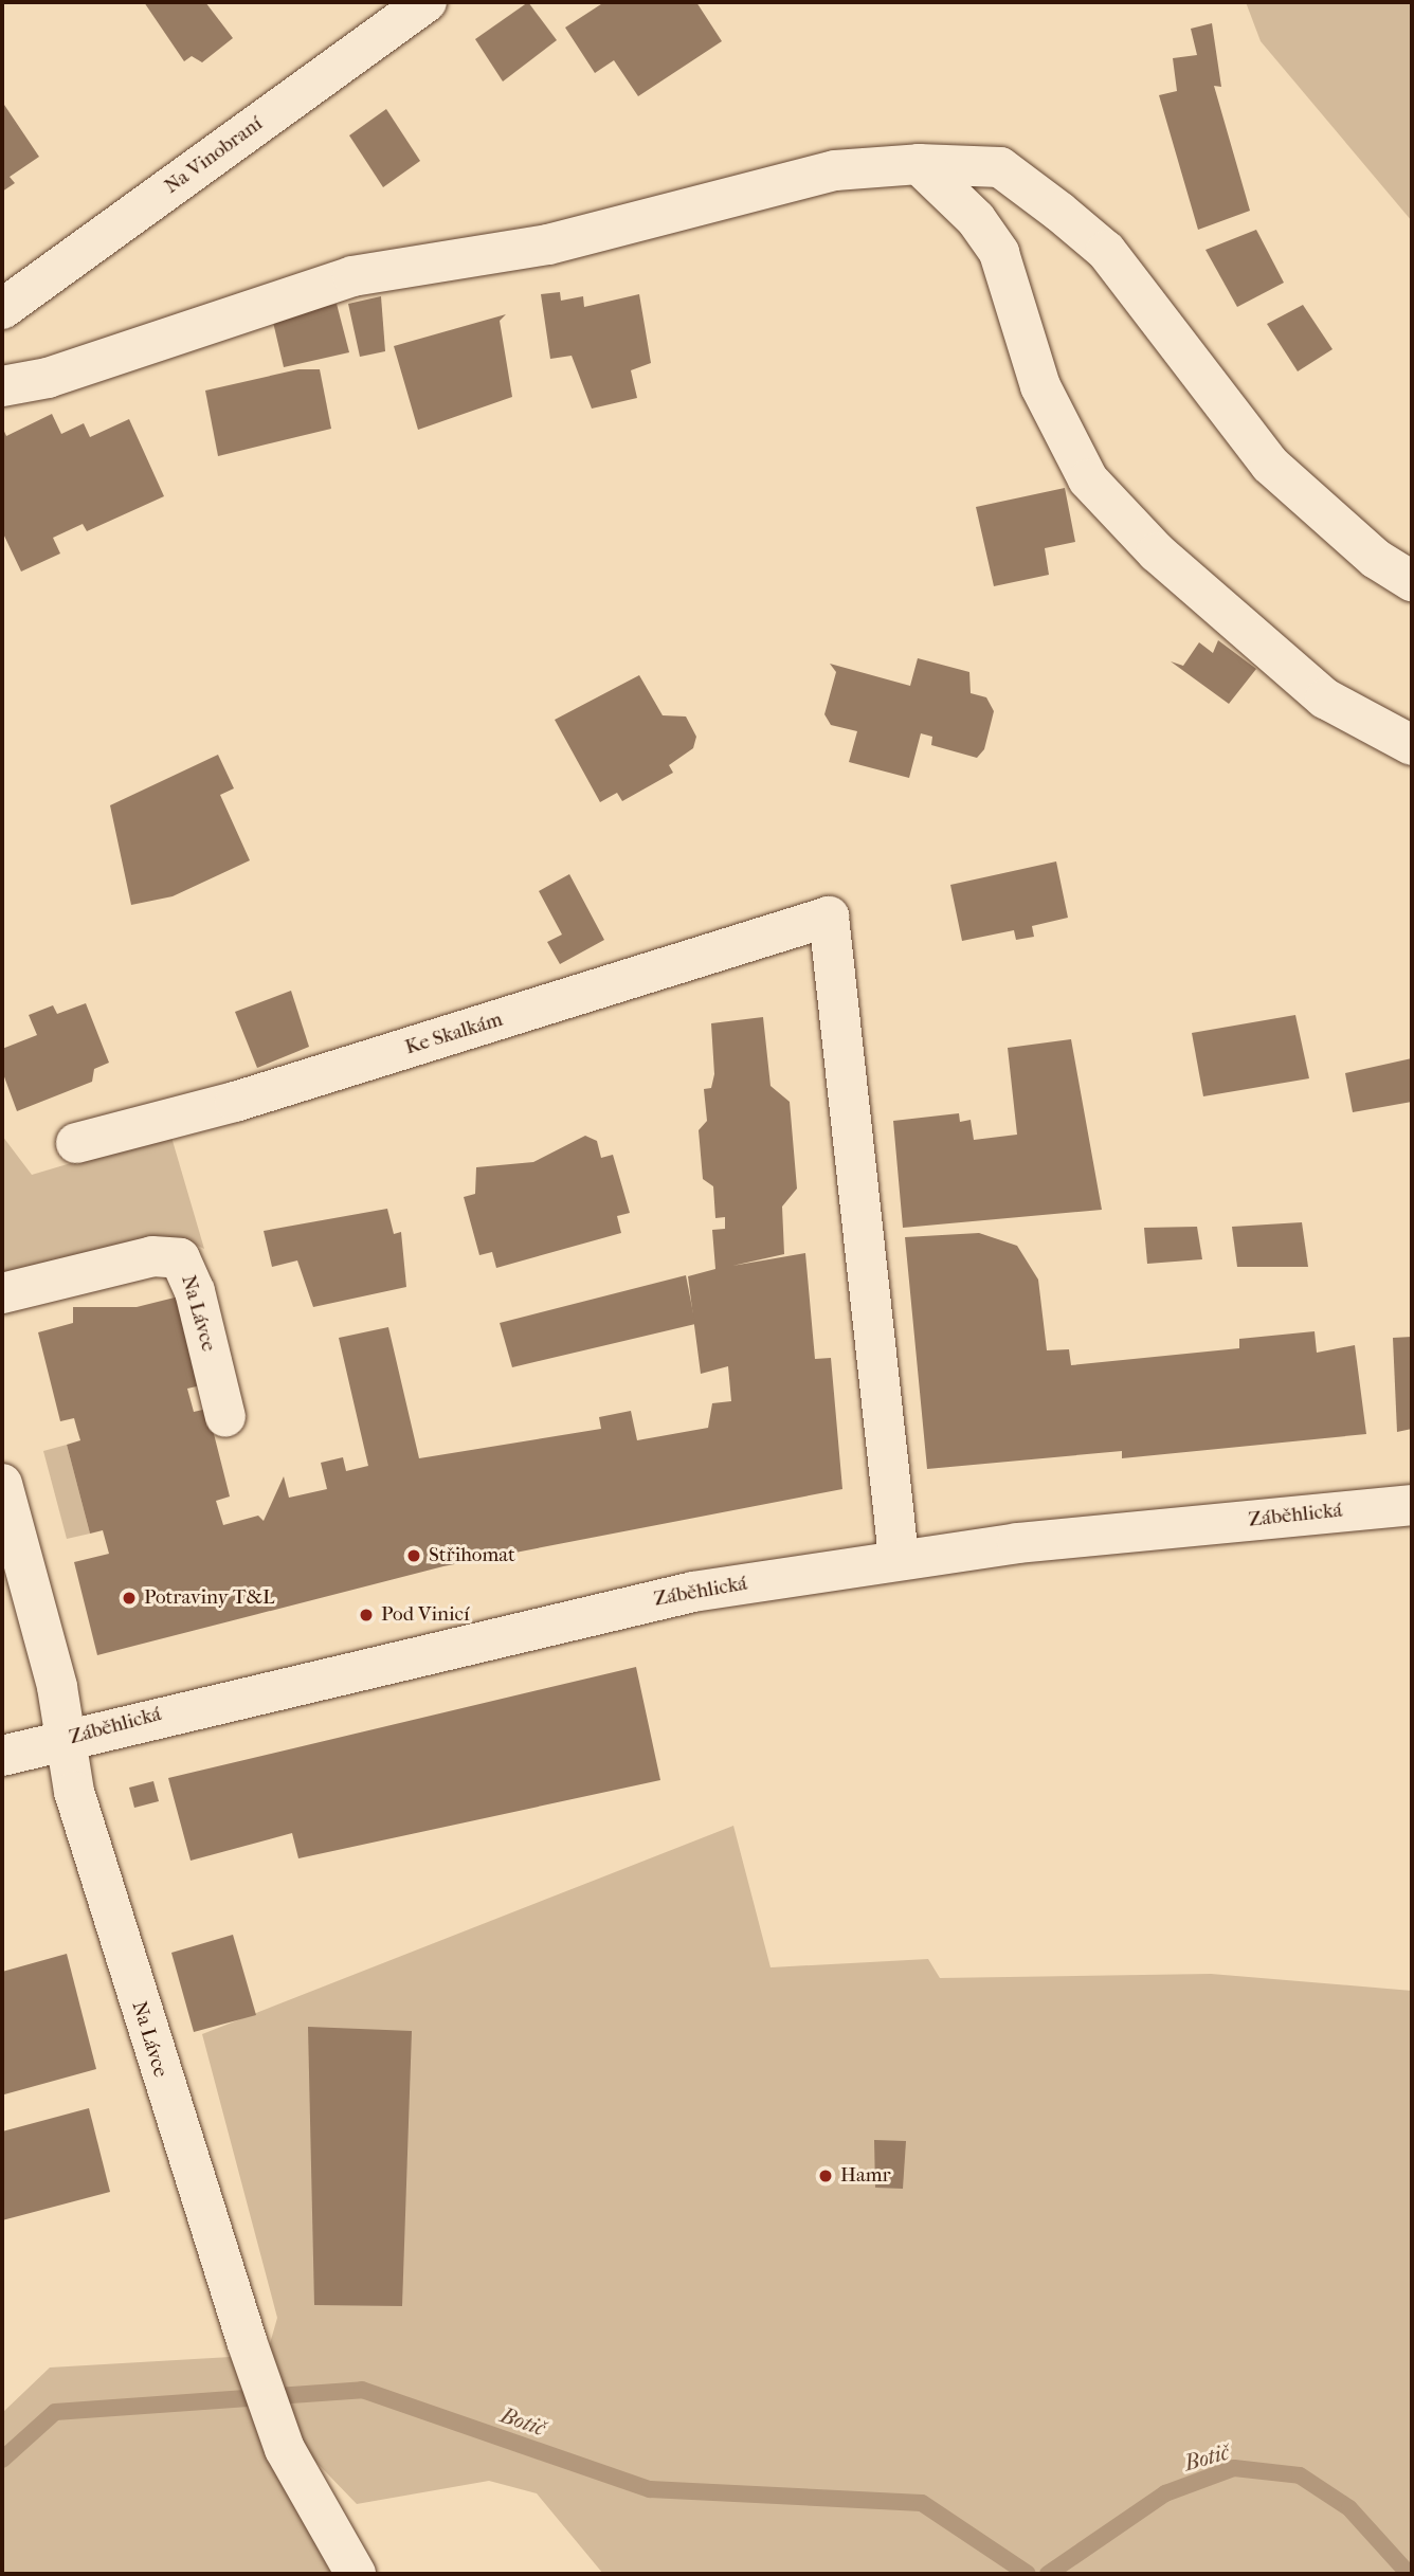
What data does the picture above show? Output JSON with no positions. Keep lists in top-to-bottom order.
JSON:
{
  "streets": {
    "street": [
      "Na Vinobraní",
      "Ke Skalkám",
      "Na Lávce",
      "Záběhlická"
    ]
  },
  "crossings": [
    ["Ke Skalkám", "Záběhlická"],
    ["Na Lávce", "Záběhlická"]
  ],
  "water": ["Botič"],
  "places": [
    "Střihomat",
    "Potraviny T&L",
    "Pod Vinicí",
    "Hamr"
  ]
}
